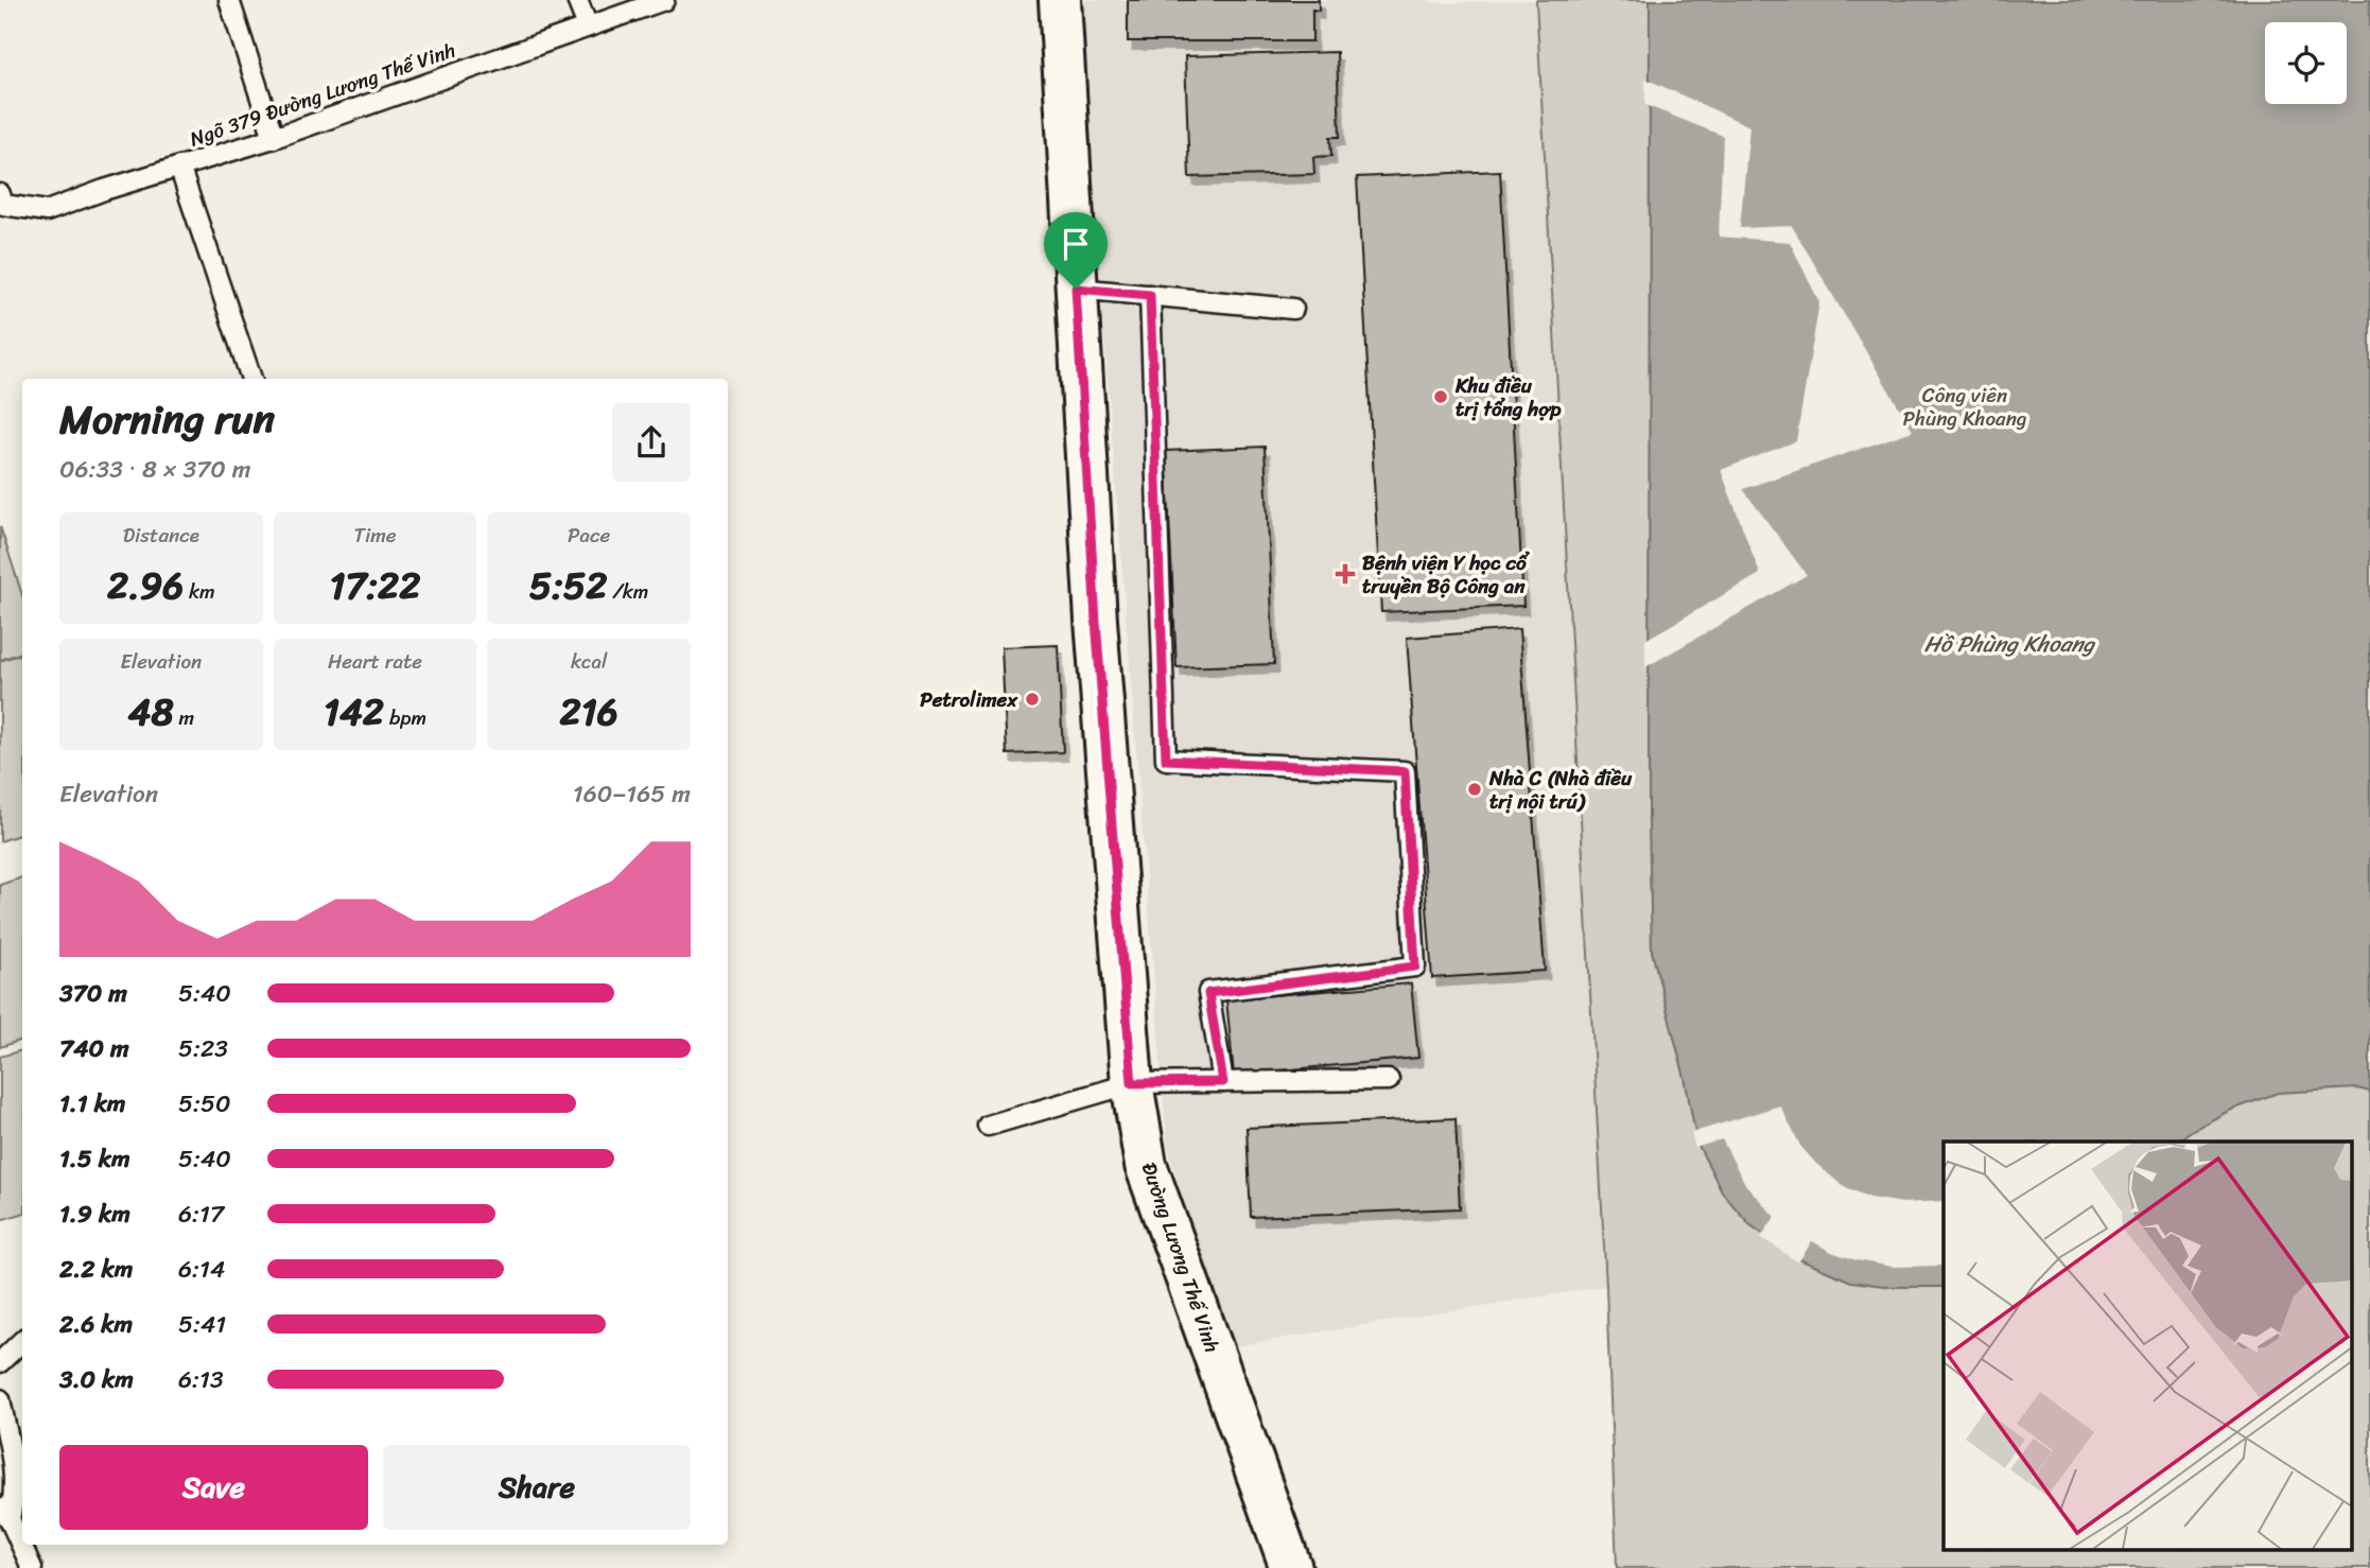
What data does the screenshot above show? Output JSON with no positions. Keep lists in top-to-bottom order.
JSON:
{
  "streets": {
    "street": ["Đường Lương Thế Vinh"],
    "lane": ["Ngõ 379 Đường Lương Thế Vinh"]
  },
  "water": ["Hồ Phùng Khoang"],
  "parks": ["Công viên Phùng Khoang"],
  "places": {
    "other": ["Khu điều trị tổng hợp", "Petrolimex", "Nhà C (Nhà điều trị nội trú)"],
    "health": ["Bệnh viện Y học cổ truyền Bộ Công an"]
  },
  "page": {
    "heading": ["Morning run", "06:33 · 8 × 370 m"],
    "stats": [
      ["Distance", "2.96 km"],
      ["Time", "17:22"],
      ["Pace", "5:52 /km"],
      ["Elevation", "48 m"],
      ["Heart rate", "142 bpm"],
      ["kcal", "216"]
    ],
    "chart": ["Elevation", "160–165 m"],
    "list": [
      {
        "name": "370 m",
        "note": "5:40"
      },
      {
        "name": "740 m",
        "note": "5:23"
      },
      {
        "name": "1.1 km",
        "note": "5:50"
      },
      {
        "name": "1.5 km",
        "note": "5:40"
      },
      {
        "name": "1.9 km",
        "note": "6:17"
      },
      {
        "name": "2.2 km",
        "note": "6:14"
      },
      {
        "name": "2.6 km",
        "note": "5:41"
      },
      {
        "name": "3.0 km",
        "note": "6:13"
      }
    ],
    "buttons": ["Save", "Share"]
  }
}
